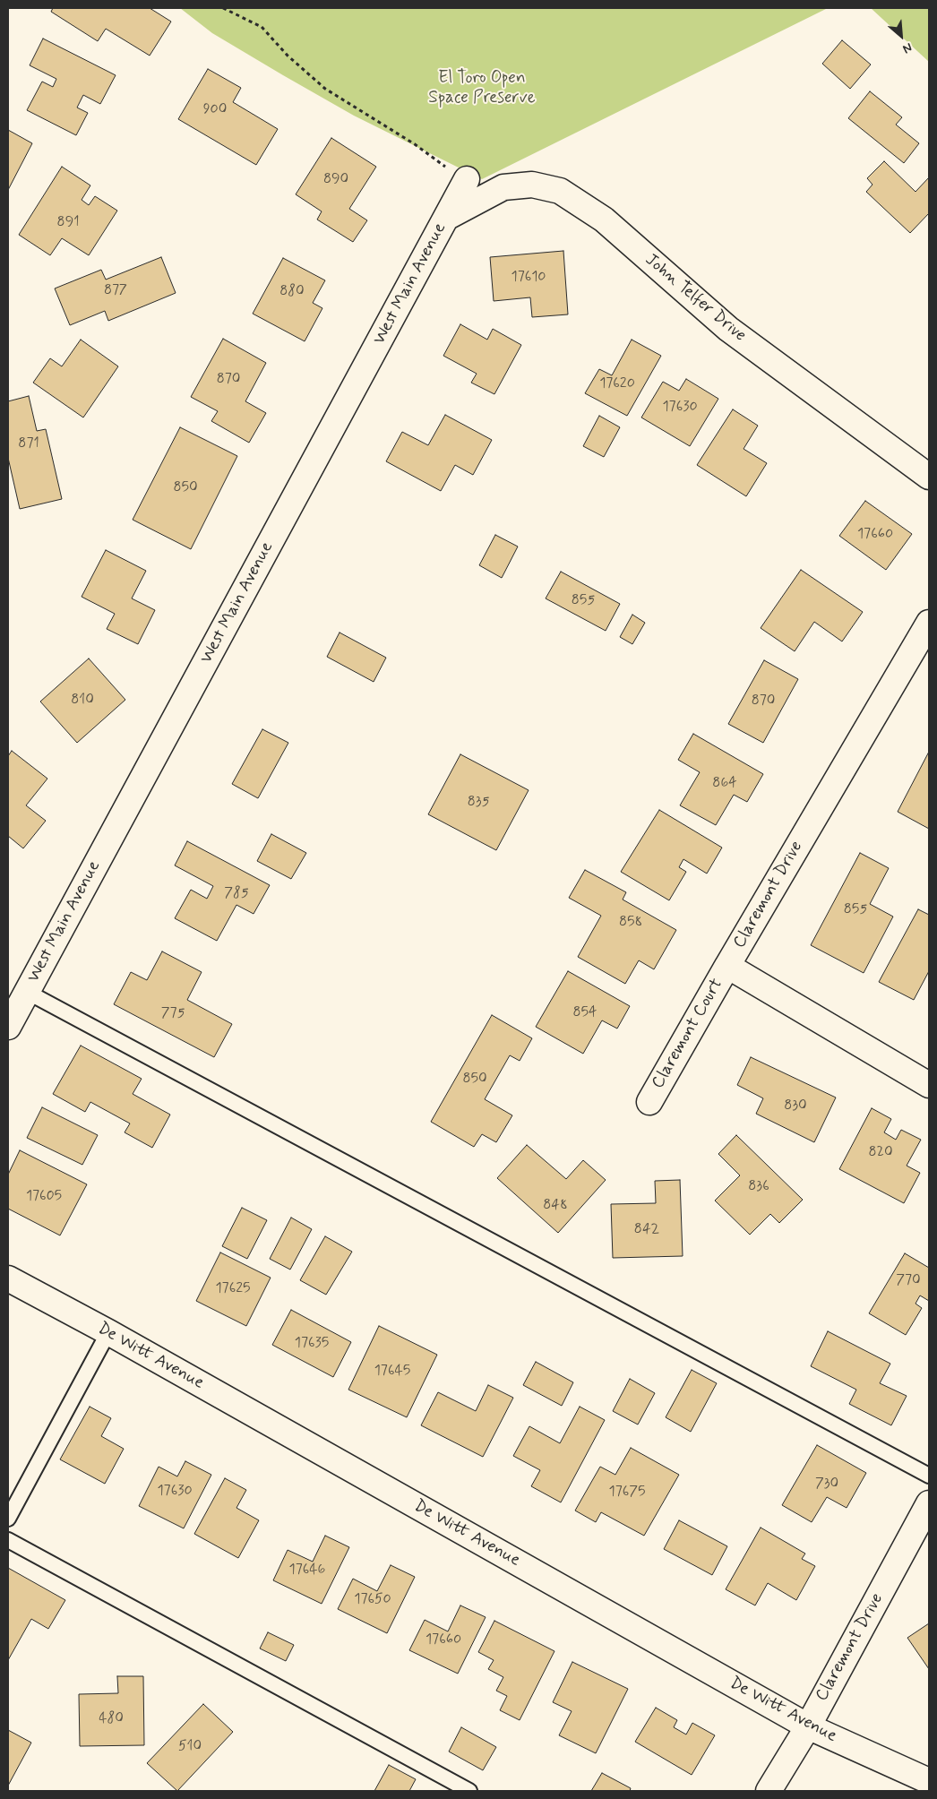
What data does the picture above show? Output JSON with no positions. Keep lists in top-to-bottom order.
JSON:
{
  "streets": {
    "street": [
      "West Main Avenue",
      "John Telfer Drive",
      "Claremont Drive",
      "Claremont Court",
      "De Witt Avenue"
    ]
  },
  "crossings": [
    ["West Main Avenue", "John Telfer Drive"],
    ["Claremont Drive", "Claremont Court"],
    ["Claremont Drive", "De Witt Avenue"]
  ],
  "parks": ["El Toro Open Space Preserve"],
  "house_numbers": [
    "900",
    "890",
    "891",
    "17610",
    "877",
    "880",
    "870",
    "17620",
    "17630",
    "871",
    "850",
    "17660",
    "855",
    "810",
    "870",
    "864",
    "835",
    "785",
    "855",
    "858",
    "854",
    "775",
    "850",
    "830",
    "820",
    "836",
    "17605",
    "848",
    "842",
    "770",
    "17625",
    "17635",
    "17645",
    "730",
    "17630",
    "17675",
    "17646",
    "17650",
    "17660",
    "480",
    "510"
  ],
  "north": "bottom right"
}
